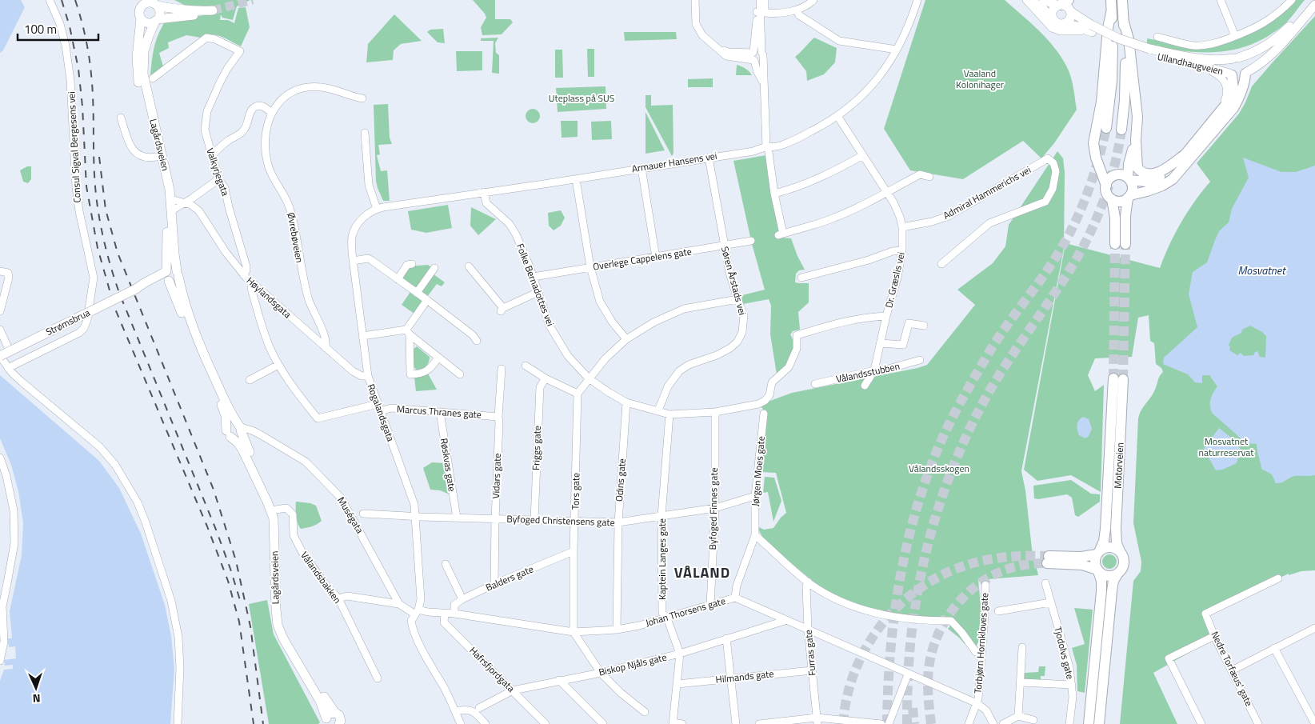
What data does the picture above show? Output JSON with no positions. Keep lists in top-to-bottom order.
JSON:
{
  "streets": {
    "highway": ["Motorveien"],
    "main road": ["Ullandhaugveien", "Lagårdsveien", "Strømsbrua"],
    "street": [
      "Consul Sigval Bergesens vei",
      "Armauer Hansens vei",
      "Valkyrjegata",
      "Admiral Hammerichs vei",
      "Øvrebøveien",
      "Overlege Cappelens gate",
      "Dr. Græslis vei",
      "Søren Årstads vei",
      "Folke Bernadottes vei",
      "Høylandsgata",
      "Vålandsstubben",
      "Marcus Thranes gate",
      "Rogalandsgata",
      "Friggs gate",
      "Røskvas gate",
      "Jørgen Moes gate",
      "Vidars gate",
      "Odins gate",
      "Tors gate",
      "Byfoged Finnes gate",
      "Muségata",
      "Byfoged Christensens gate",
      "Kaptein Langes gate",
      "Vålandsbakken",
      "Balders gate",
      "Johan Thorsens gate",
      "Torbjørn Hornkloves gate",
      "Furras gate",
      "Tjodolvs gate",
      "Biskop Njåls gate",
      "Nedre Torfæus' gate",
      "Hafrsfjordgata",
      "Hilmands gate"
    ]
  },
  "crossings": [
    ["Lagårdsveien", "Høylandsgata"],
    ["Lagårdsveien", "Strømsbrua"],
    ["Lagårdsveien", "Muségata"],
    ["Lagårdsveien", "Vålandsbakken"],
    ["Armauer Hansens vei", "Dr. Græslis vei"],
    ["Armauer Hansens vei", "Søren Årstads vei"],
    ["Armauer Hansens vei", "Folke Bernadottes vei"],
    ["Armauer Hansens vei", "Rogalandsgata"],
    ["Valkyrjegata", "Høylandsgata"],
    ["Admiral Hammerichs vei", "Dr. Græslis vei"],
    ["Øvrebøveien", "Høylandsgata"],
    ["Overlege Cappelens gate", "Søren Årstads vei"],
    ["Overlege Cappelens gate", "Folke Bernadottes vei"],
    ["Dr. Græslis vei", "Folke Bernadottes vei"],
    ["Dr. Græslis vei", "Vålandsstubben"],
    ["Søren Årstads vei", "Folke Bernadottes vei"],
    ["Folke Bernadottes vei", "Odins gate"],
    ["Folke Bernadottes vei", "Byfoged Finnes gate"],
    ["Folke Bernadottes vei", "Kaptein Langes gate"],
    ["Høylandsgata", "Rogalandsgata"],
    ["Marcus Thranes gate", "Rogalandsgata"],
    ["Marcus Thranes gate", "Røskvas gate"],
    ["Marcus Thranes gate", "Vidars gate"],
    ["Rogalandsgata", "Muségata"],
    ["Rogalandsgata", "Byfoged Christensens gate"],
    ["Rogalandsgata", "Johan Thorsens gate"],
    ["Friggs gate", "Byfoged Christensens gate"],
    ["Røskvas gate", "Byfoged Christensens gate"],
    ["Jørgen Moes gate", "Byfoged Christensens gate"],
    ["Jørgen Moes gate", "Johan Thorsens gate"],
    ["Vidars gate", "Byfoged Christensens gate"],
    ["Vidars gate", "Balders gate"],
    ["Odins gate", "Byfoged Christensens gate"],
    ["Odins gate", "Johan Thorsens gate"],
    ["Tors gate", "Byfoged Christensens gate"],
    ["Tors gate", "Balders gate"],
    ["Tors gate", "Johan Thorsens gate"],
    ["Byfoged Finnes gate", "Byfoged Christensens gate"],
    ["Byfoged Finnes gate", "Johan Thorsens gate"],
    ["Muségata", "Johan Thorsens gate"],
    ["Byfoged Christensens gate", "Kaptein Langes gate"],
    ["Kaptein Langes gate", "Johan Thorsens gate"],
    ["Kaptein Langes gate", "Biskop Njåls gate"],
    ["Kaptein Langes gate", "Hilmands gate"],
    ["Johan Thorsens gate", "Torbjørn Hornkloves gate"],
    ["Johan Thorsens gate", "Furras gate"],
    ["Johan Thorsens gate", "Biskop Njåls gate"],
    ["Johan Thorsens gate", "Hafrsfjordgata"],
    ["Furras gate", "Hilmands gate"],
    ["Biskop Njåls gate", "Hafrsfjordgata"]
  ],
  "districts": ["VÅLAND"],
  "water": ["Mosvatnet"],
  "parks": [
    "Vaaland Kolonihager",
    "Uteplass på SUS",
    "Mosvatnet naturreservat",
    "Vålandsskogen"
  ],
  "scale_bar": "100 m",
  "north": "bottom"
}
